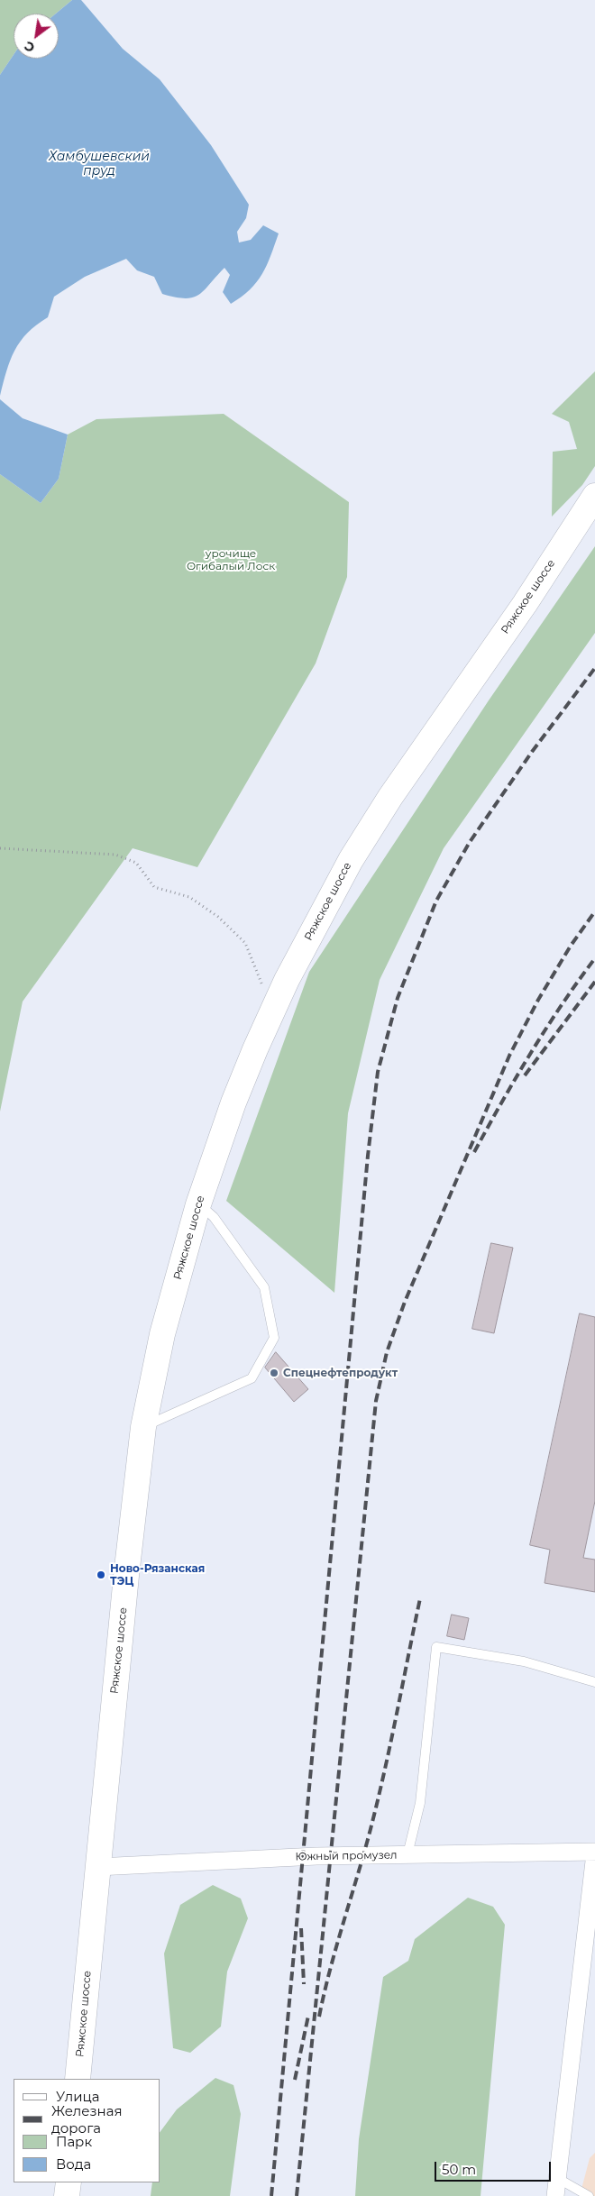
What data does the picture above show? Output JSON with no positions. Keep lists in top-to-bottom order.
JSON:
{
  "streets": {
    "main road": ["Ряжское шоссе"],
    "street": ["Южный промузел"]
  },
  "crossings": [
    ["Ряжское шоссе", "Южный промузел"]
  ],
  "water": ["Хамбушевский пруд"],
  "parks": ["урочище Огибалый Лоск"],
  "places": ["Спецнефтепродукт", "Ново-Рязанская ТЭЦ"],
  "legend": [
    "Улица",
    "Железная дорога",
    "Парк",
    "Вода"
  ],
  "scale_bar": "50 m",
  "north": "bottom left"
}
